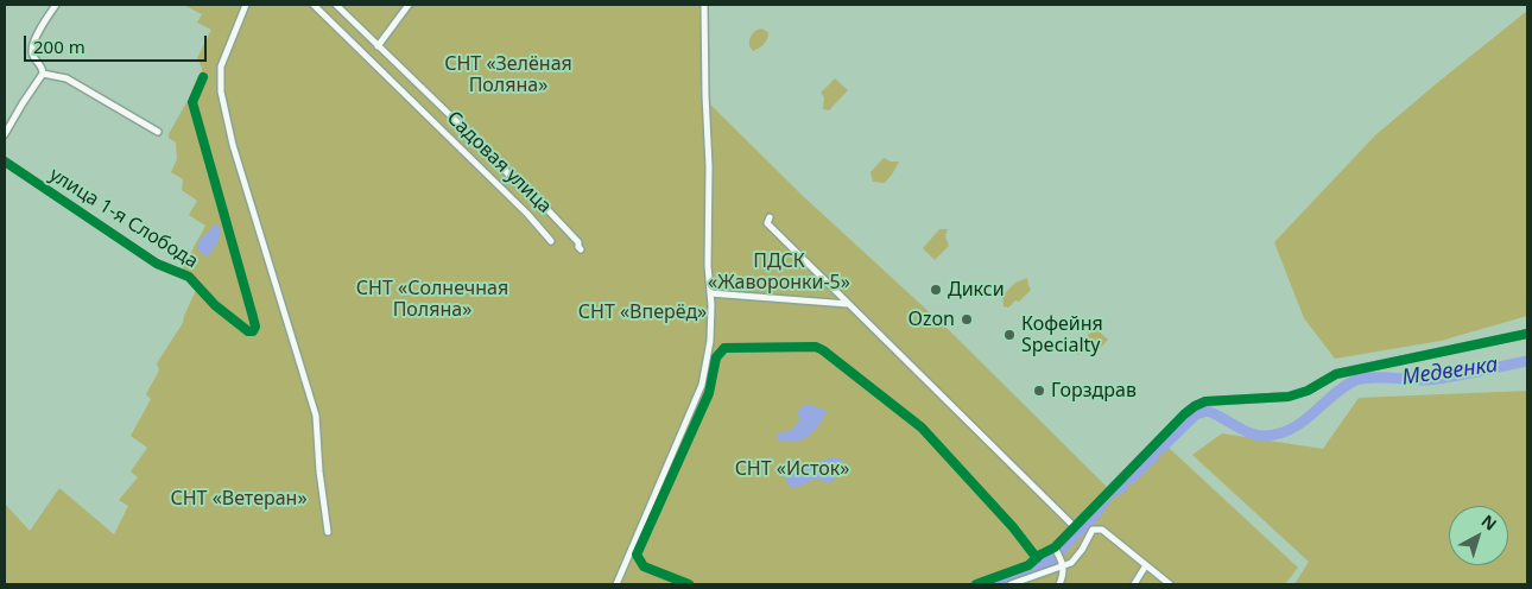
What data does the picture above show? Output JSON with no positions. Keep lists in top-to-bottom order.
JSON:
{
  "streets": {
    "street": ["Садовая улица", "улица 1-я Слобода"]
  },
  "water": ["Медвенка"],
  "parks": [
    "СНТ «Зелёная Поляна»",
    "ПДСК «Жаворонки-5»",
    "СНТ «Солнечная Поляна»",
    "СНТ «Вперёд»",
    "СНТ «Исток»",
    "СНТ «Ветеран»"
  ],
  "places": [
    "Дикси",
    "Ozon",
    "Кофейня Specialty",
    "Горздрав"
  ],
  "scale_bar": "200 m",
  "north": "top right"
}
